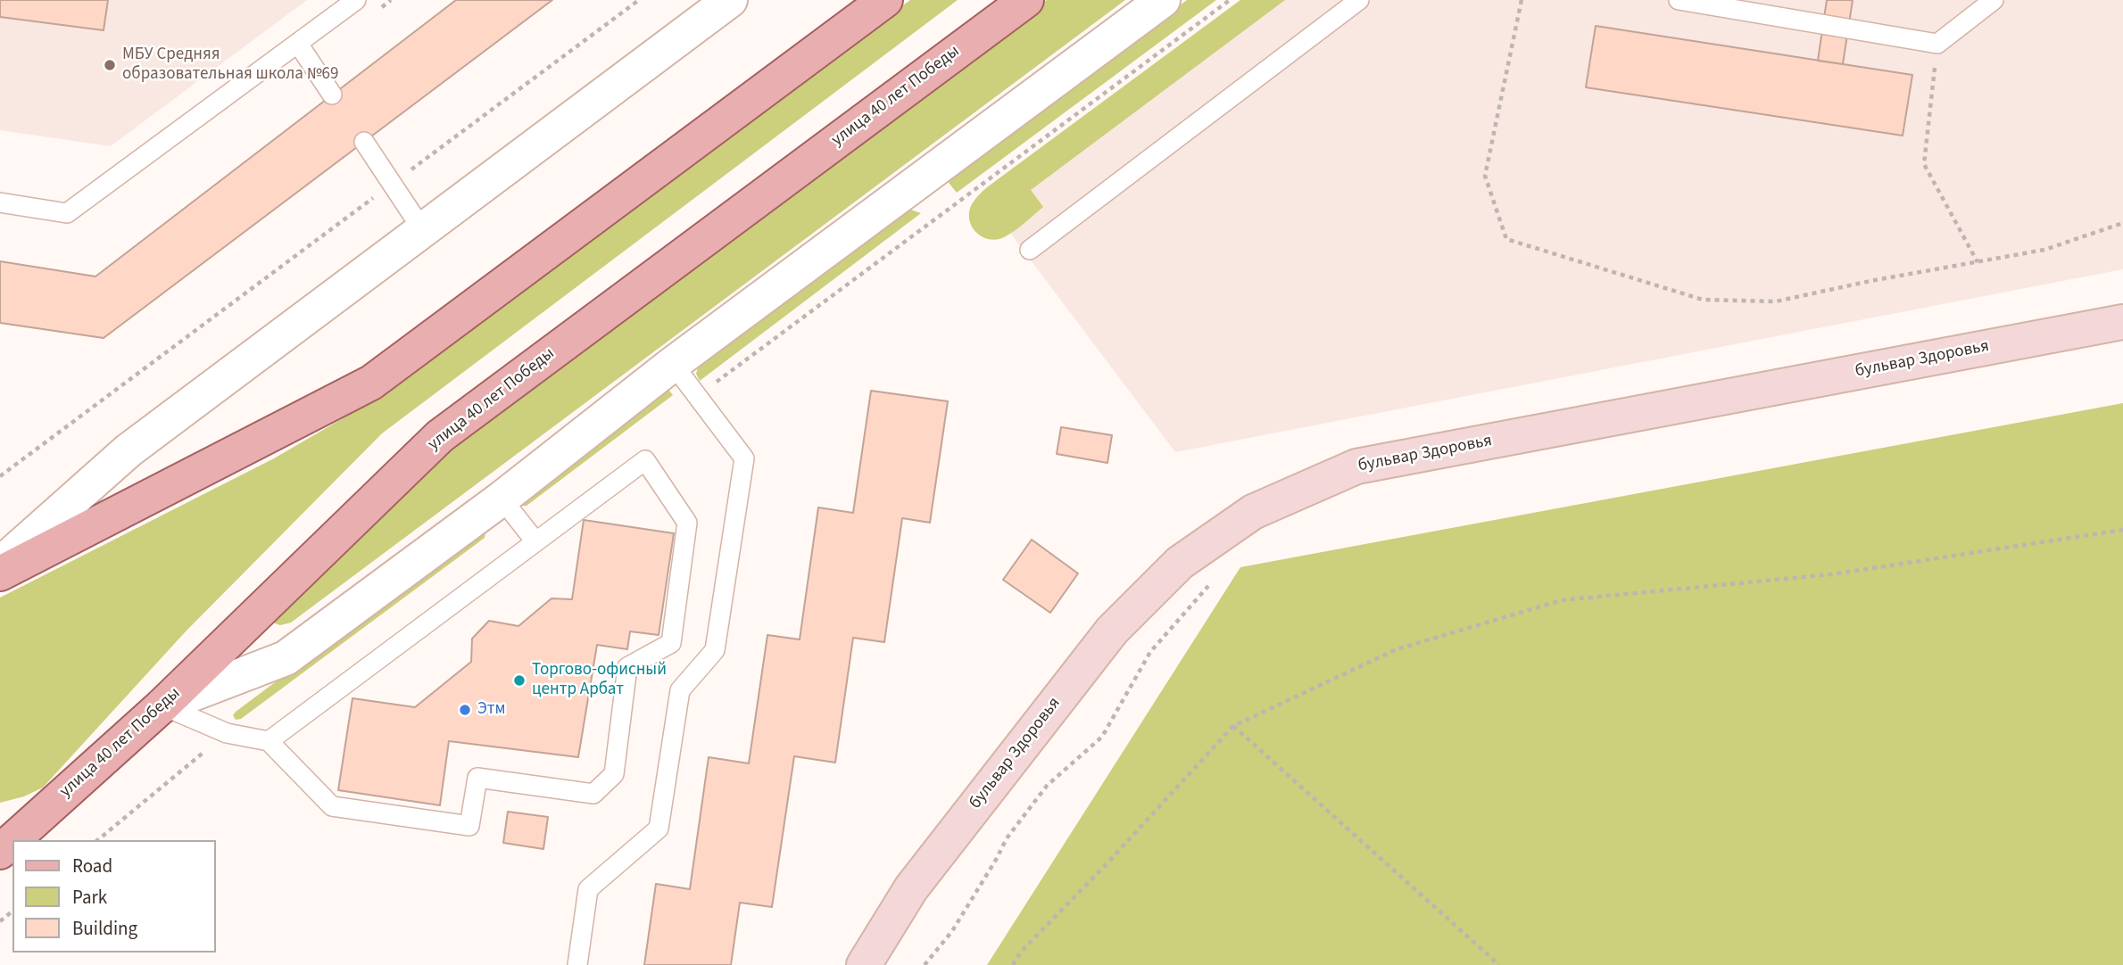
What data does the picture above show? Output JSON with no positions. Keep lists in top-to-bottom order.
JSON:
{
  "streets": {
    "main road": ["улица 40 лет Победы"],
    "street": ["бульвар Здоровья"]
  },
  "places": ["МБУ Средняя образовательная школа №69", "Торгово-офисный центр Арбат", "Этм"],
  "legend": ["Road", "Park", "Building"]
}
